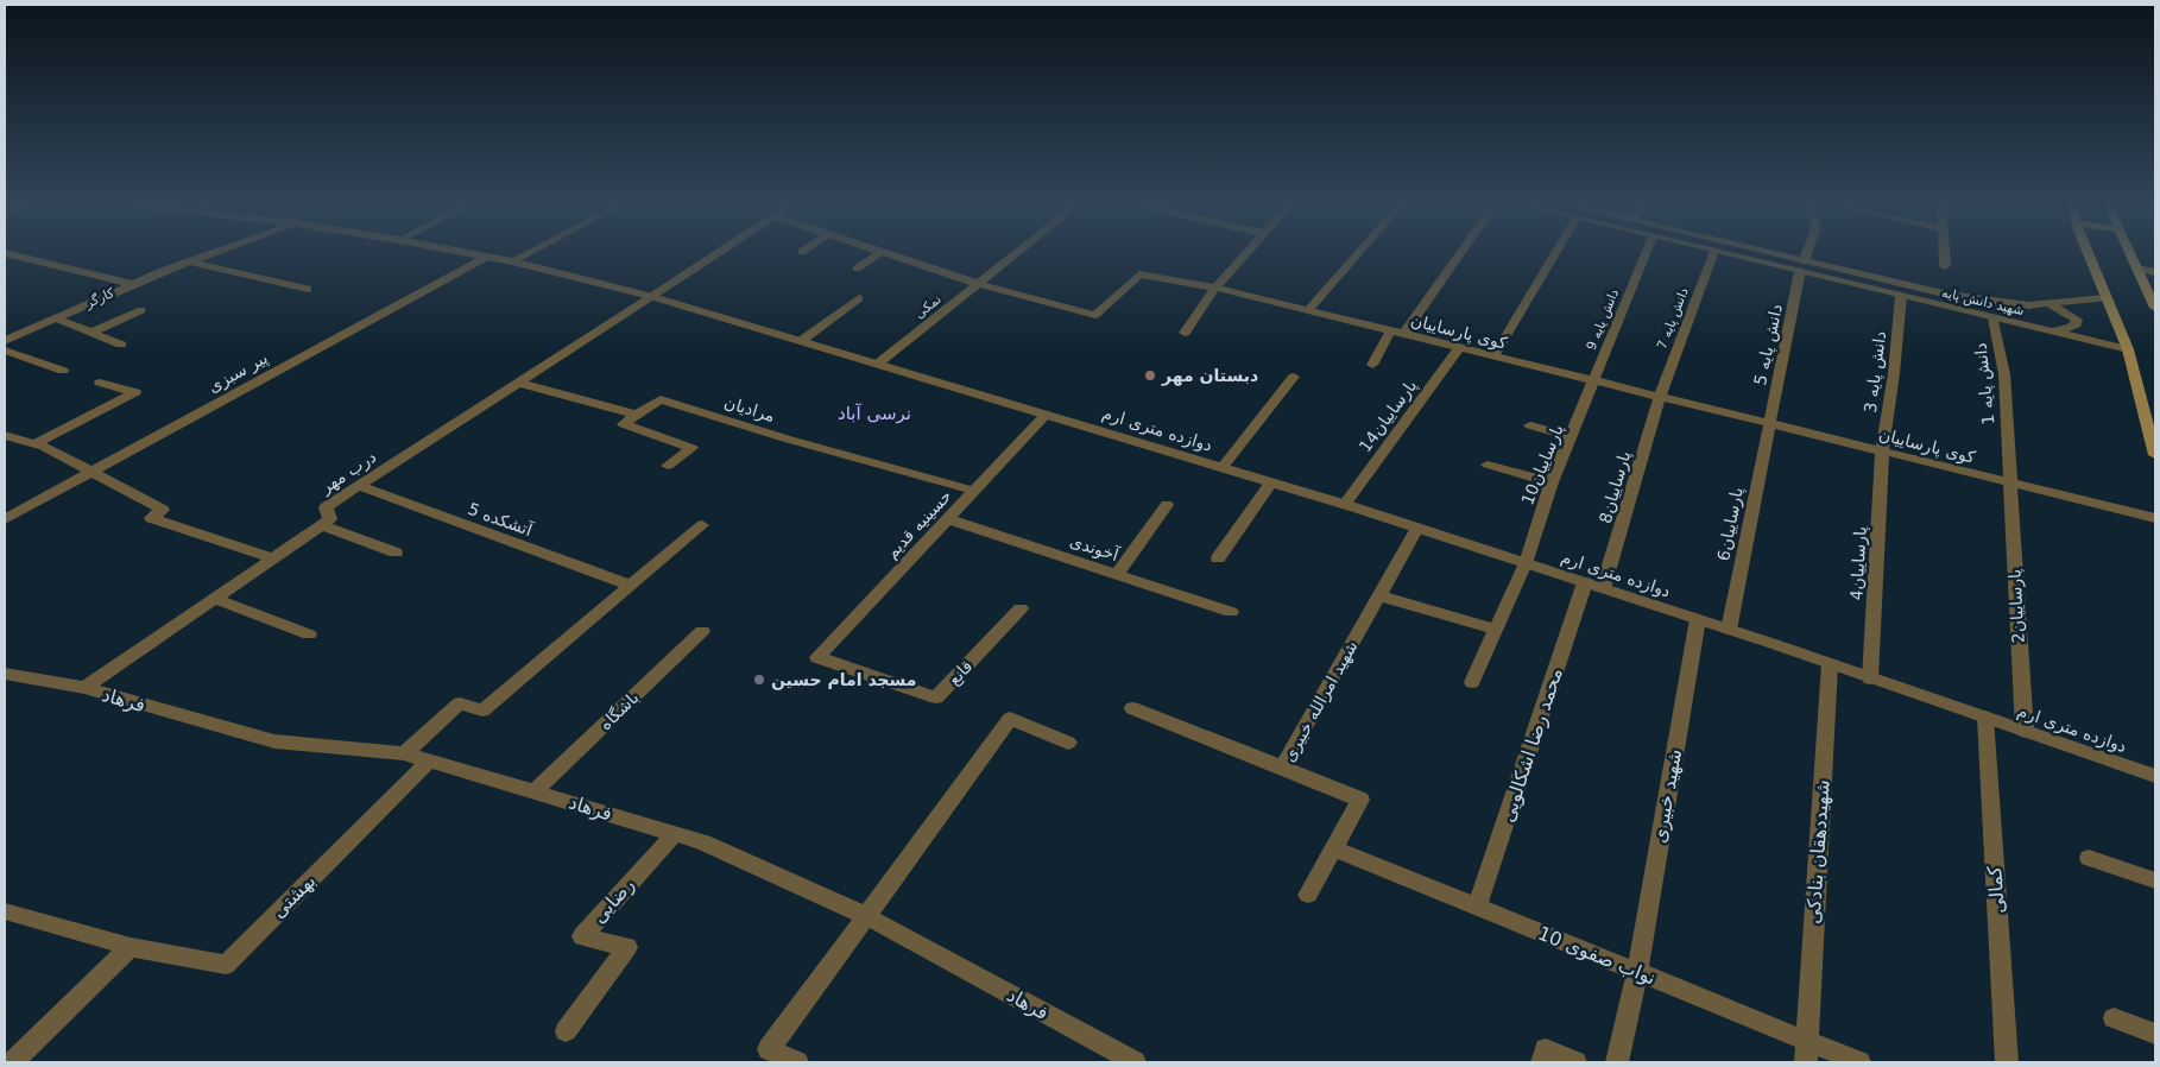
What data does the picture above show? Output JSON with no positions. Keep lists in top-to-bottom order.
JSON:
{
  "streets": {
    "street": [
      "کارگر",
      "شهید دانش پایه",
      "نمکی",
      "دانش پایه 7",
      "دانش پایه 9",
      "کوی پارساییان",
      "دانش پایه 5",
      "پیر سبزی",
      "دانش پایه 3",
      "دانش پایه 1",
      "مرادیان",
      "پارساییان14",
      "دوازده متری ارم",
      "پارساییان10",
      "درب مهر",
      "پارساییان8",
      "آتشکده 5",
      "حسینیه قدیم",
      "پارساییان6",
      "آخوندی",
      "پارساییان4",
      "پارساییان2",
      "قانع",
      "فرهاد",
      "شهید امرالله خبیری",
      "باشگاه",
      "محمد رضا اشکالویی",
      "شهید خبیری",
      "شهیددهقان بنادکی",
      "کمالی",
      "بهشتی",
      "رضایی",
      "نواب صفوی 10"
    ]
  },
  "crossings": [
    ["شهید دانش پایه", "دانش پایه 5"],
    ["شهید دانش پایه", "دانش پایه 3"],
    ["شهید دانش پایه", "دانش پایه 1"],
    ["نمکی", "کوی پارساییان"],
    ["نمکی", "دوازده متری ارم"],
    ["دانش پایه 7", "کوی پارساییان"],
    ["دانش پایه 7", "پارساییان8"],
    ["دانش پایه 9", "کوی پارساییان"],
    ["دانش پایه 9", "پارساییان10"],
    ["کوی پارساییان", "دانش پایه 5"],
    ["کوی پارساییان", "دانش پایه 3"],
    ["کوی پارساییان", "دانش پایه 1"],
    ["کوی پارساییان", "پارساییان14"],
    ["کوی پارساییان", "پارساییان10"],
    ["کوی پارساییان", "پارساییان8"],
    ["کوی پارساییان", "پارساییان6"],
    ["کوی پارساییان", "پارساییان4"],
    ["کوی پارساییان", "پارساییان2"],
    ["دانش پایه 5", "پارساییان6"],
    ["پیر سبزی", "دوازده متری ارم"],
    ["دانش پایه 3", "پارساییان4"],
    ["دانش پایه 1", "پارساییان2"],
    ["مرادیان", "حسینیه قدیم"],
    ["پارساییان14", "دوازده متری ارم"],
    ["دوازده متری ارم", "پارساییان10"],
    ["دوازده متری ارم", "درب مهر"],
    ["دوازده متری ارم", "پارساییان8"],
    ["دوازده متری ارم", "حسینیه قدیم"],
    ["دوازده متری ارم", "پارساییان6"],
    ["دوازده متری ارم", "پارساییان4"],
    ["دوازده متری ارم", "پارساییان2"],
    ["دوازده متری ارم", "شهید امرالله خبیری"],
    ["دوازده متری ارم", "محمد رضا اشکالویی"],
    ["دوازده متری ارم", "شهید خبیری"],
    ["دوازده متری ارم", "شهیددهقان بنادکی"],
    ["دوازده متری ارم", "کمالی"],
    ["درب مهر", "آتشکده 5"],
    ["درب مهر", "فرهاد"],
    ["حسینیه قدیم", "آخوندی"],
    ["حسینیه قدیم", "قانع"],
    ["فرهاد", "باشگاه"],
    ["فرهاد", "بهشتی"],
    ["فرهاد", "رضایی"],
    ["شهید امرالله خبیری", "نواب صفوی 10"],
    ["محمد رضا اشکالویی", "نواب صفوی 10"],
    ["شهید خبیری", "نواب صفوی 10"],
    ["شهیددهقان بنادکی", "نواب صفوی 10"]
  ],
  "districts": ["نرسی آباد"],
  "places": ["دبستان مهر", "مسجد امام حسین"]
}
